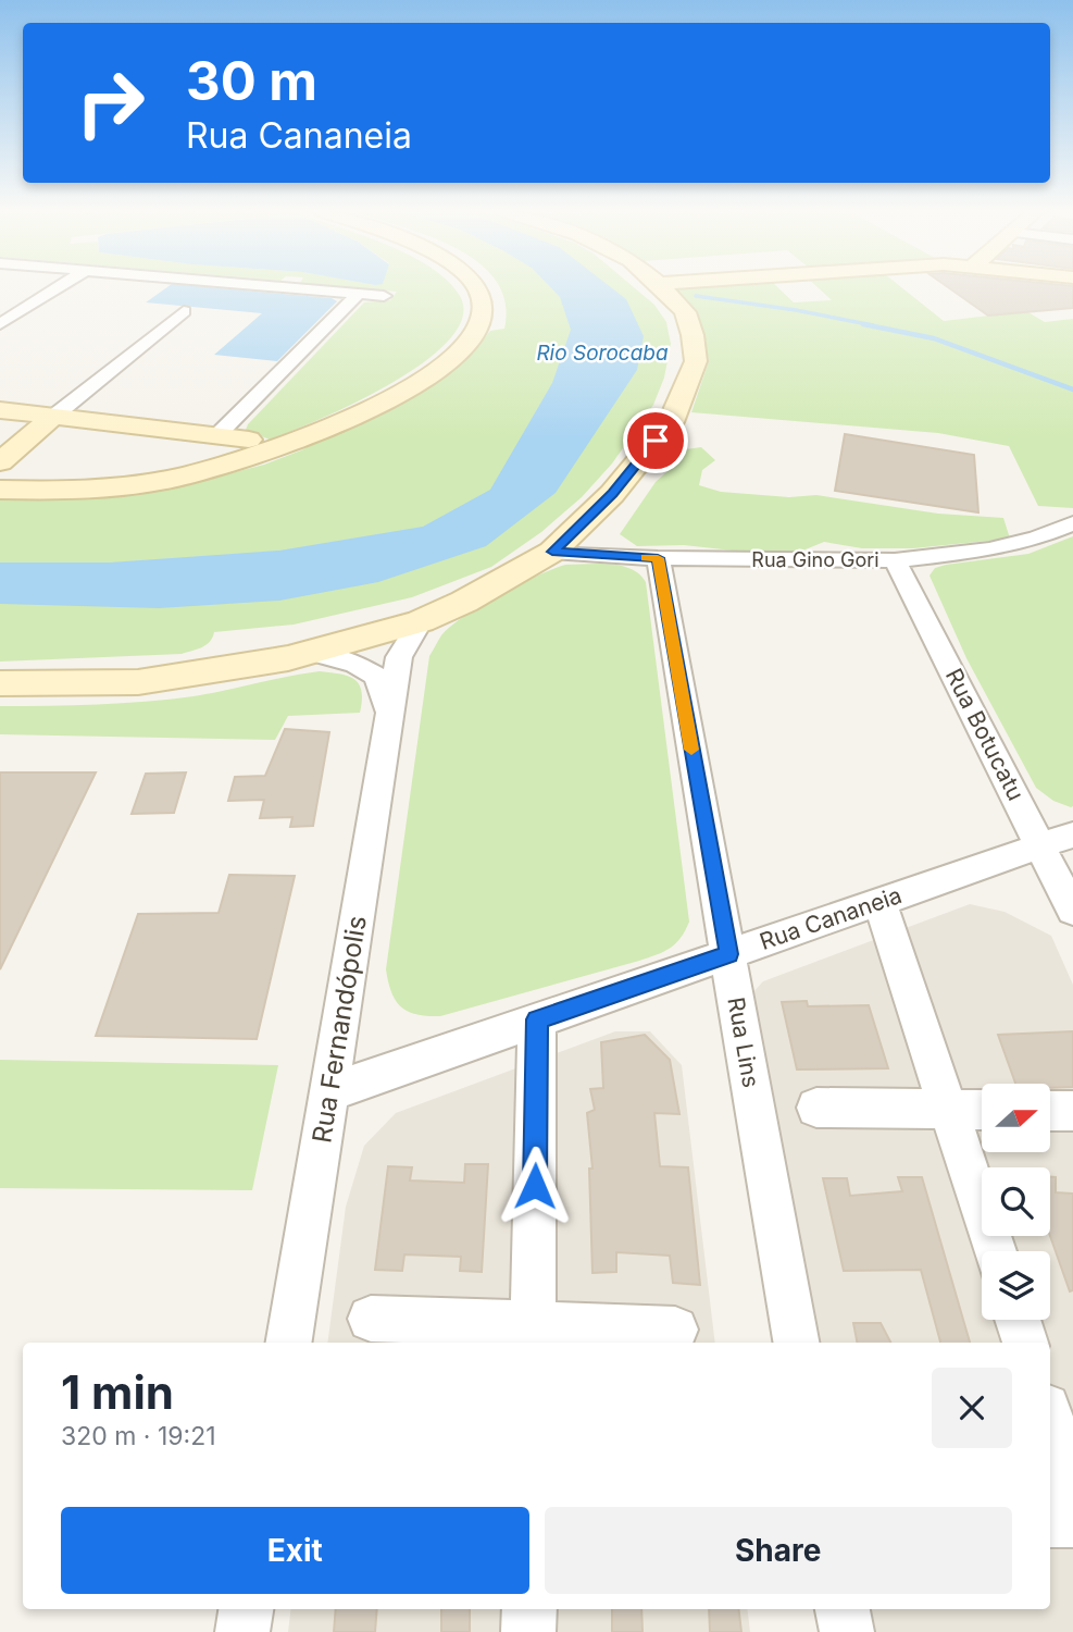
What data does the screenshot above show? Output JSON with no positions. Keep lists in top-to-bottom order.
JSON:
{
  "streets": {
    "street": [
      "Rua Gino Gori",
      "Rua Botucatu",
      "Rua Cananeia",
      "Rua Fernandópolis",
      "Rua Lins"
    ]
  },
  "crossings": [
    ["Rua Gino Gori", "Rua Botucatu"],
    ["Rua Gino Gori", "Rua Lins"],
    ["Rua Botucatu", "Rua Cananeia"],
    ["Rua Cananeia", "Rua Fernandópolis"],
    ["Rua Cananeia", "Rua Lins"]
  ],
  "water": ["Rio Sorocaba"],
  "north": "right",
  "page": {
    "turn": ["30 m", "Rua Cananeia"],
    "heading": ["1 min", "320 m · 19:21"],
    "buttons": ["Exit", "Share"]
  }
}
